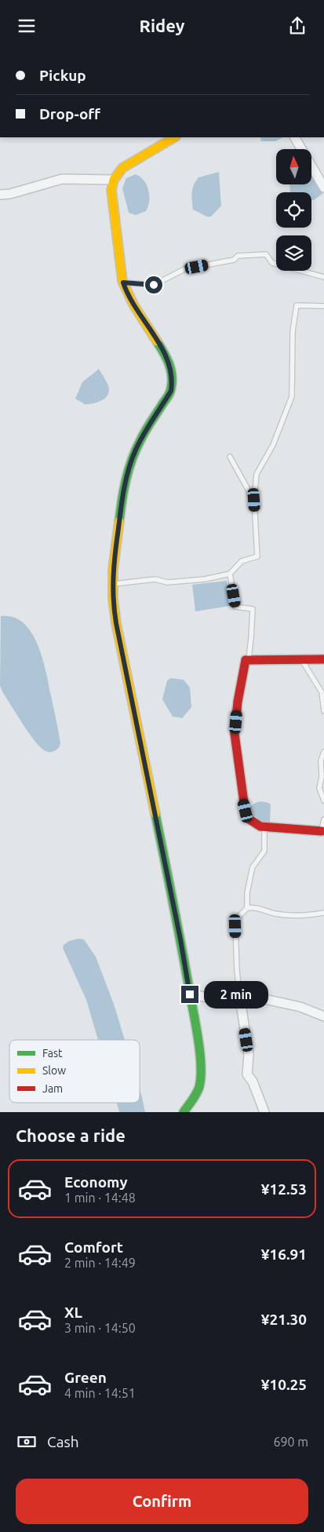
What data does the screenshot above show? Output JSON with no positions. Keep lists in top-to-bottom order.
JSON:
{
  "legend": ["Fast", "Slow", "Jam"],
  "north": "top",
  "page": {
    "header": "Ridey",
    "banner": ["Pickup", "Drop-off"],
    "bubble": "2 min",
    "heading": "Choose a ride",
    "list": [
      {
        "name": "Economy",
        "note": "1 min · 14:48",
        "value": "¥12.53"
      },
      {
        "name": "Comfort",
        "note": "2 min · 14:49",
        "value": "¥16.91"
      },
      {
        "name": "XL",
        "note": "3 min · 14:50",
        "value": "¥21.30"
      },
      {
        "name": "Green",
        "note": "4 min · 14:51",
        "value": "¥10.25"
      }
    ],
    "pay": ["Cash", "690 m"],
    "buttons": "Confirm"
  }
}
